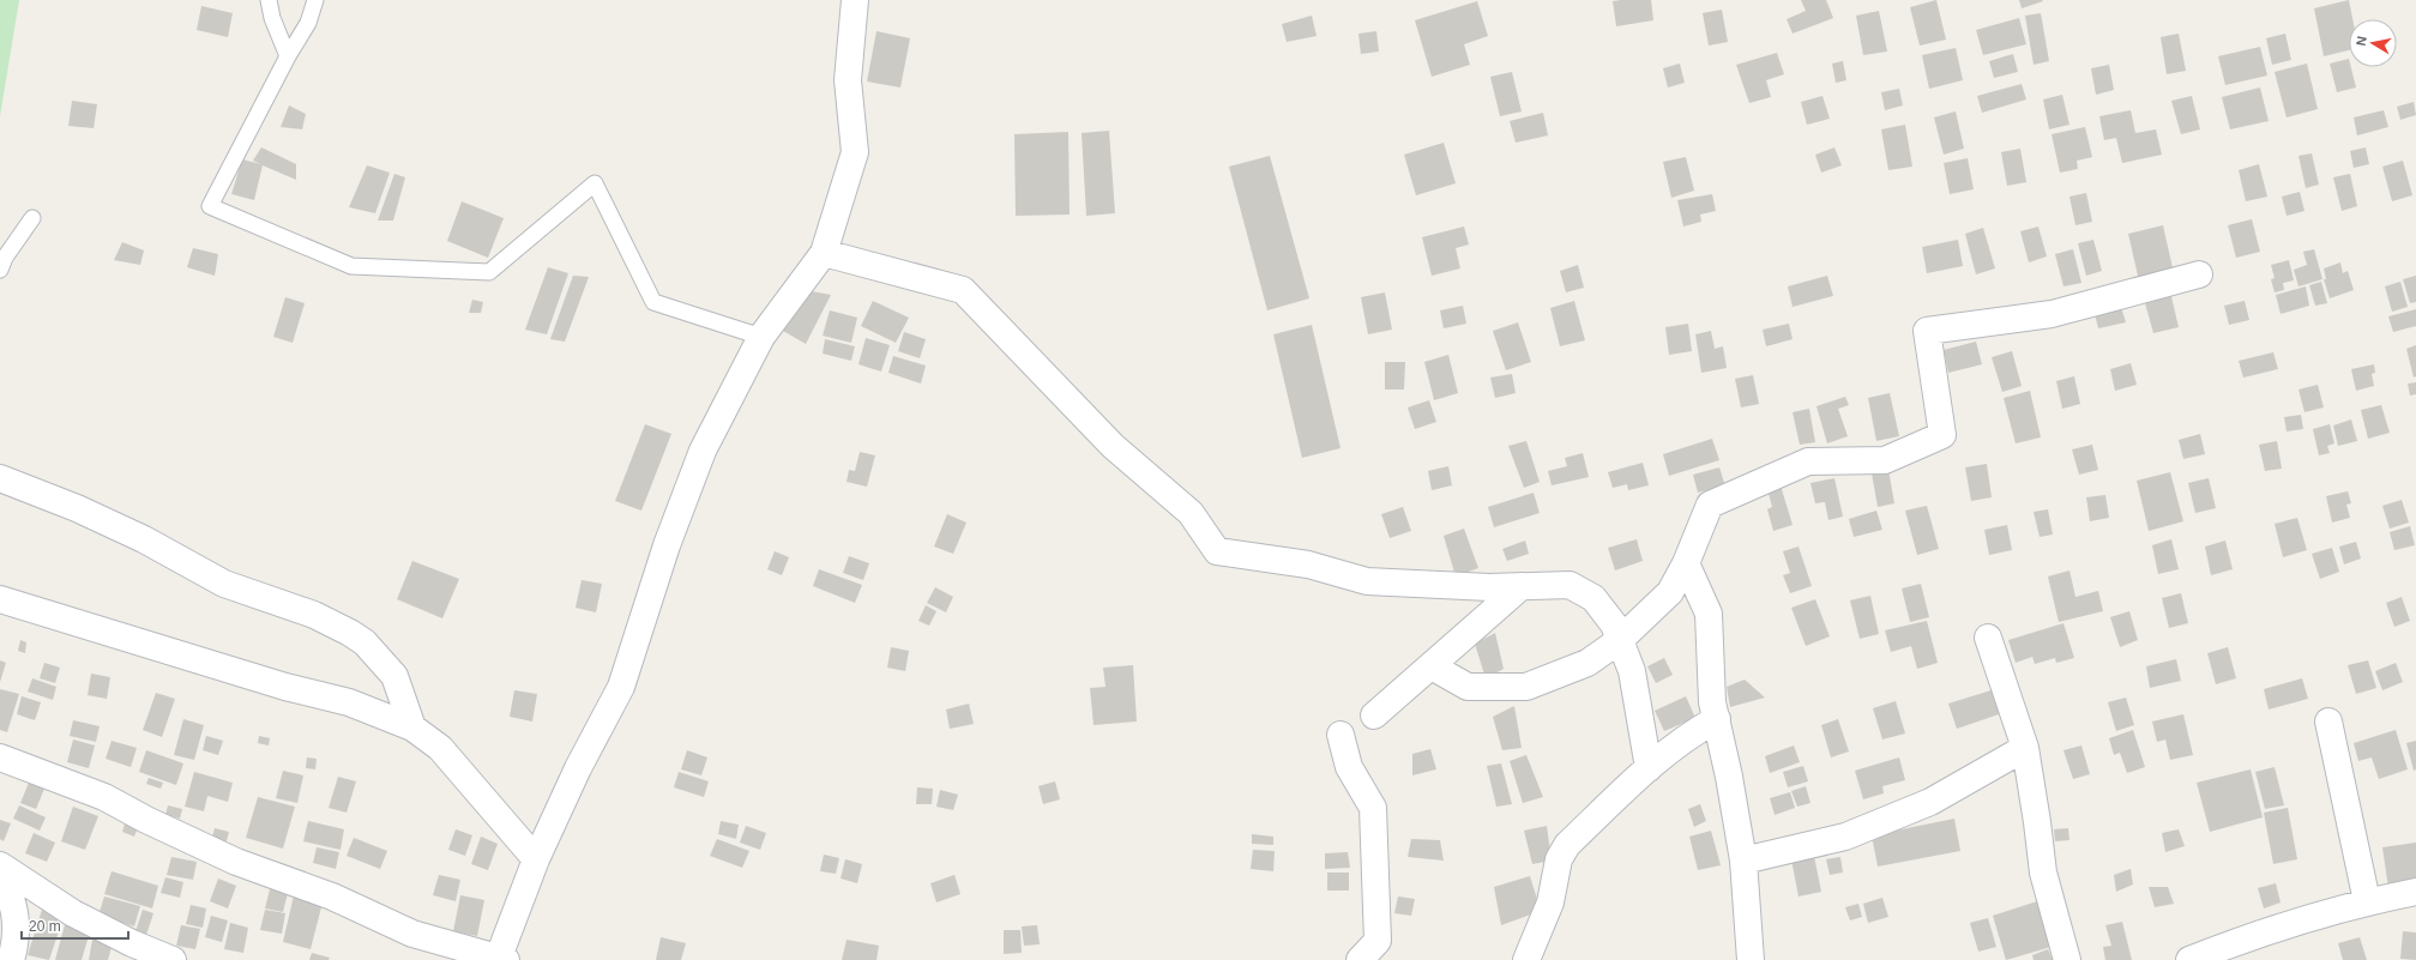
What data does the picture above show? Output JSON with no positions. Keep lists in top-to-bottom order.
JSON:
{
  "scale_bar": "20 m",
  "north": "left"
}
